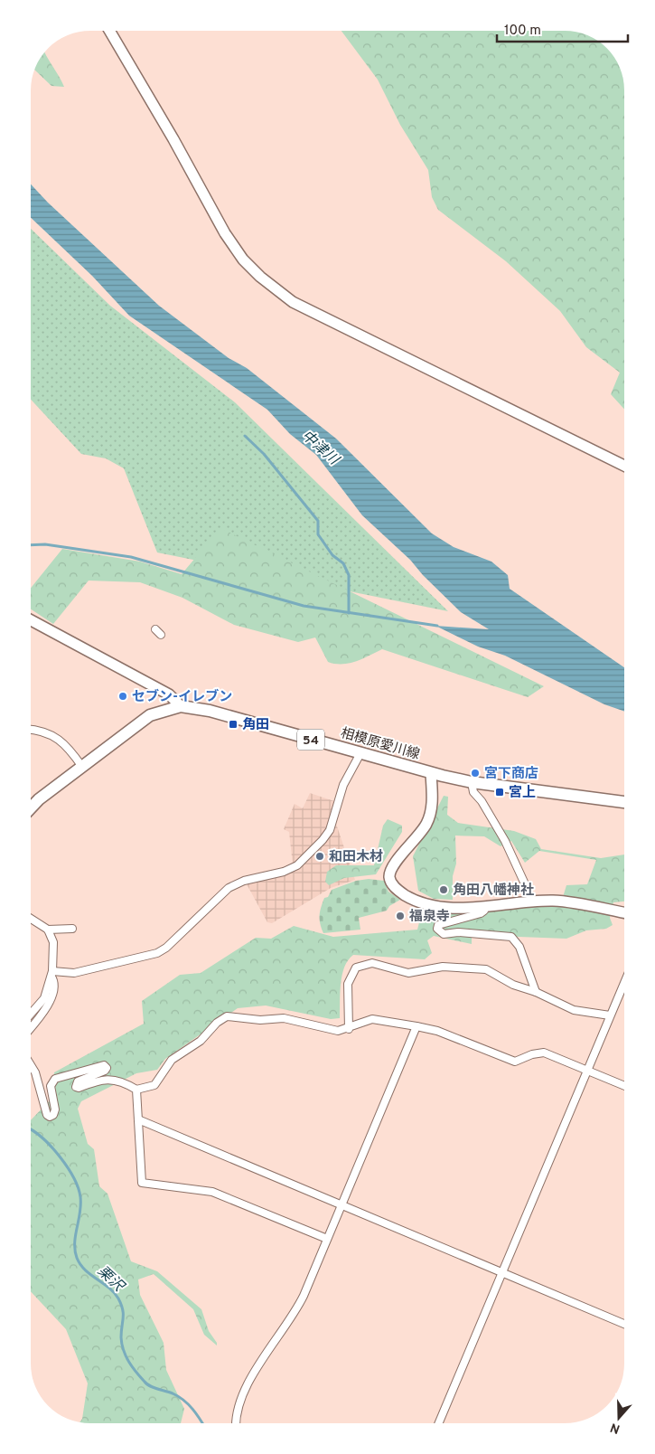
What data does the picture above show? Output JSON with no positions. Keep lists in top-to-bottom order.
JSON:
{
  "streets": {
    "main road": ["54", "相模原愛川線"]
  },
  "water": ["中津川", "栗沢"],
  "places": {
    "other": [
      "セブン-イレブン",
      "宮下商店",
      "和田木材",
      "角田八幡神社",
      "福泉寺"
    ],
    "transit": ["角田", "宮上"]
  },
  "scale_bar": "100 m",
  "north": "bottom"
}
